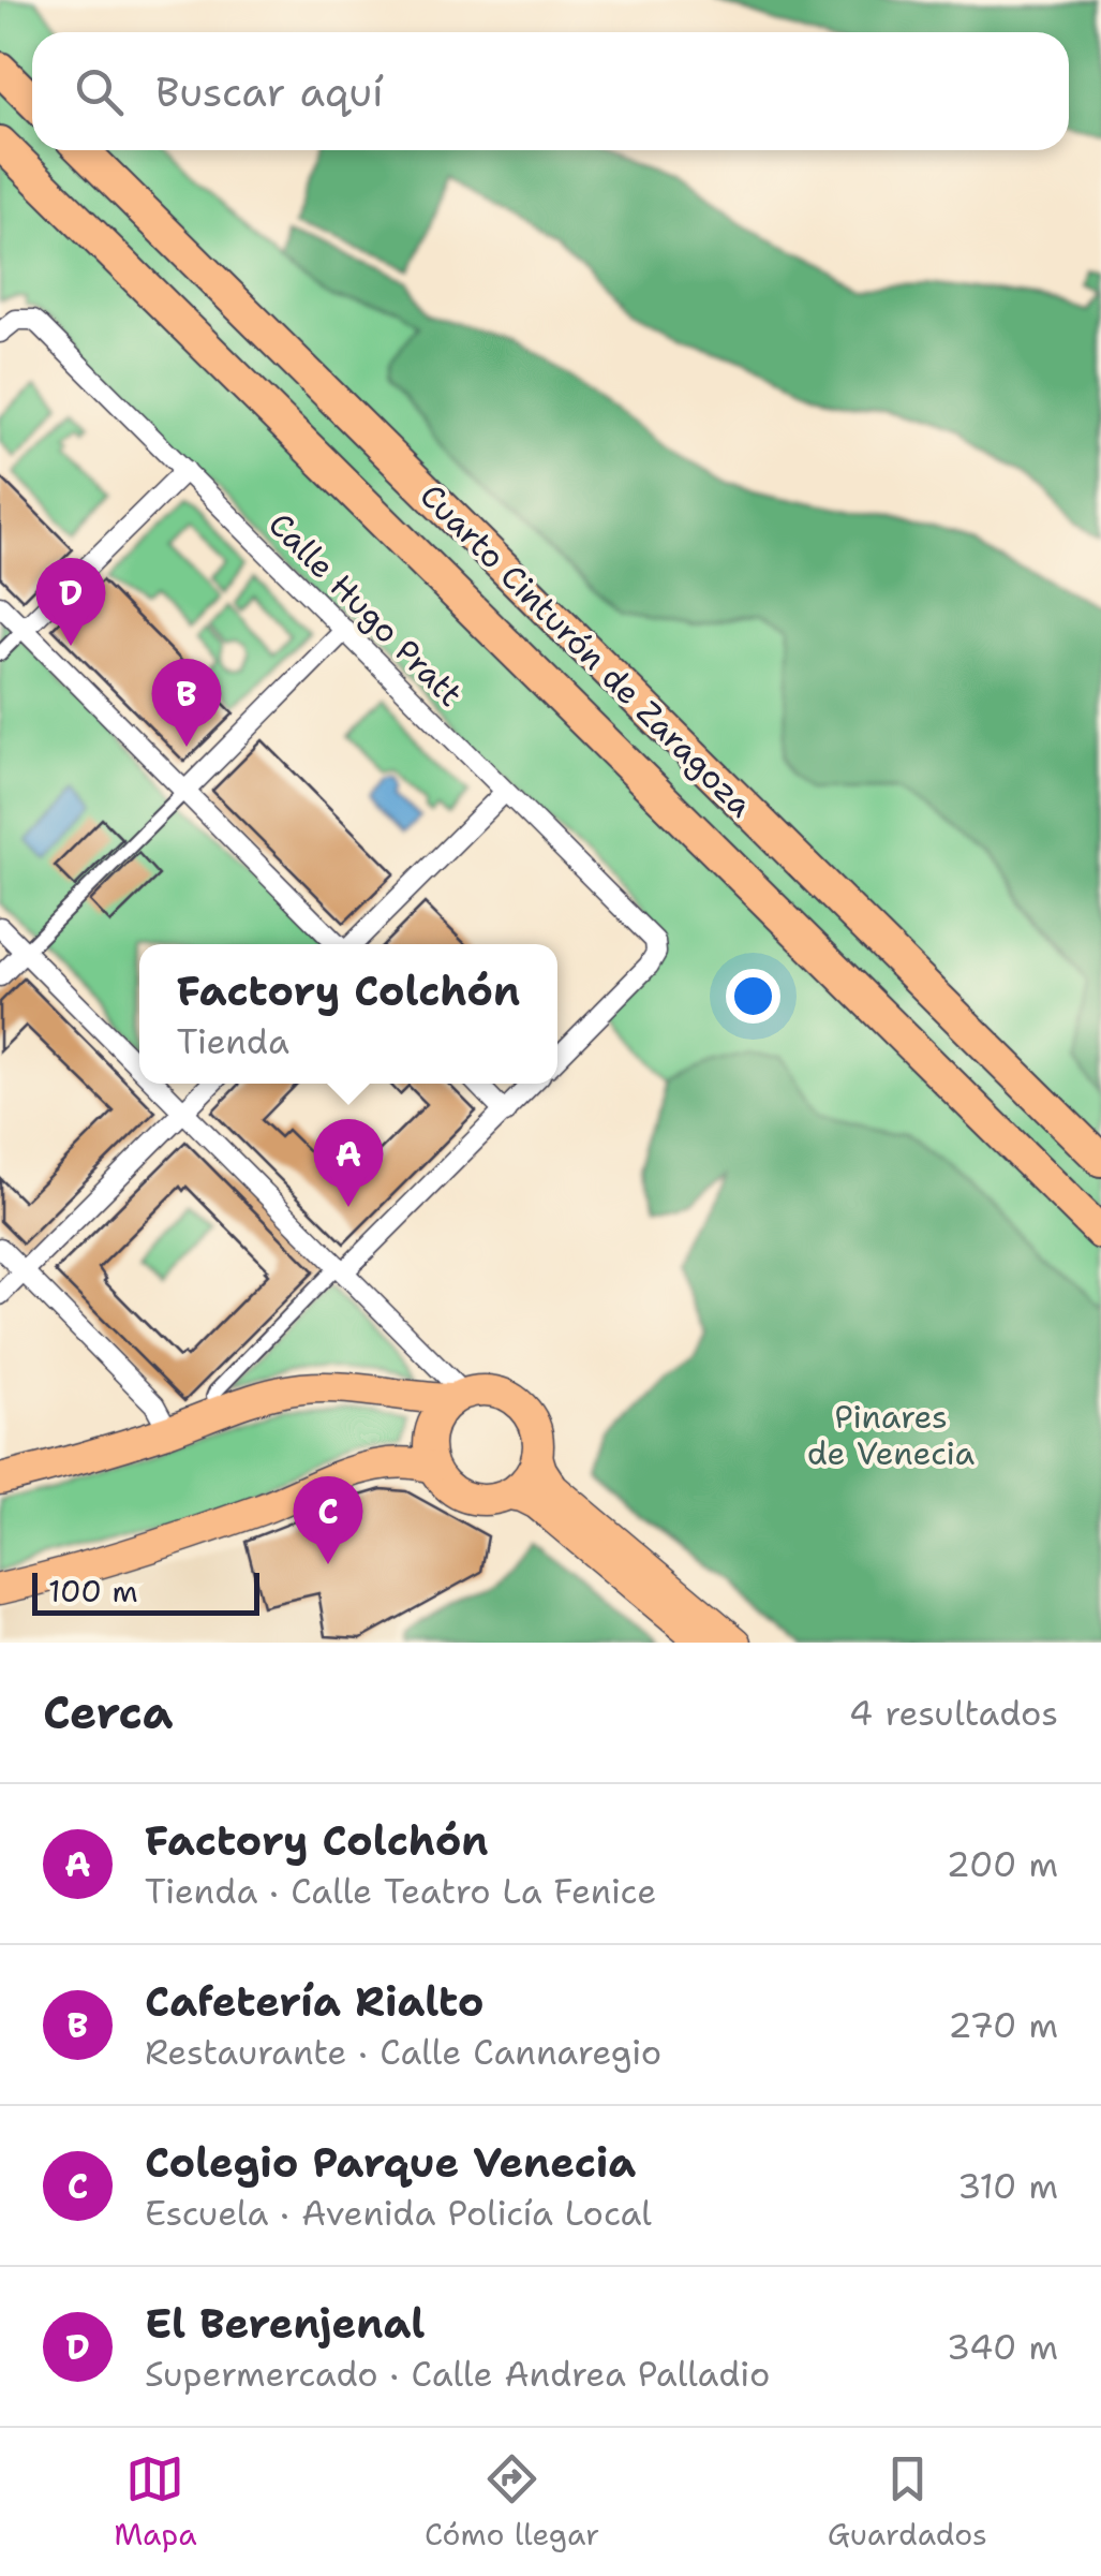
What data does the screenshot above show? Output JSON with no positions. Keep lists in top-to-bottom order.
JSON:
{
  "streets": {
    "highway": ["Cuarto Cinturón de Zaragoza"],
    "street": ["Calle Hugo Pratt"]
  },
  "parks": ["Pinares de Venecia"],
  "scale_bar": "100 m",
  "page": {
    "search": "Buscar aquí",
    "pins": [
      "D",
      "B",
      "A",
      "C"
    ],
    "popup": ["Factory Colchón", "Tienda"],
    "scale": "100 m",
    "heading": ["Cerca", "4 resultados"],
    "list": [
      {
        "mark": "A",
        "name": "Factory Colchón",
        "note": "Tienda · Calle Teatro La Fenice",
        "value": "200 m"
      },
      {
        "mark": "B",
        "name": "Cafetería Rialto",
        "note": "Restaurante · Calle Cannaregio",
        "value": "270 m"
      },
      {
        "mark": "C",
        "name": "Colegio Parque Venecia",
        "note": "Escuela · Avenida Policía Local",
        "value": "310 m"
      },
      {
        "mark": "D",
        "name": "El Berenjenal",
        "note": "Supermercado · Calle Andrea Palladio",
        "value": "340 m"
      }
    ],
    "nav": ["Mapa", "Cómo llegar", "Guardados"]
  }
}
